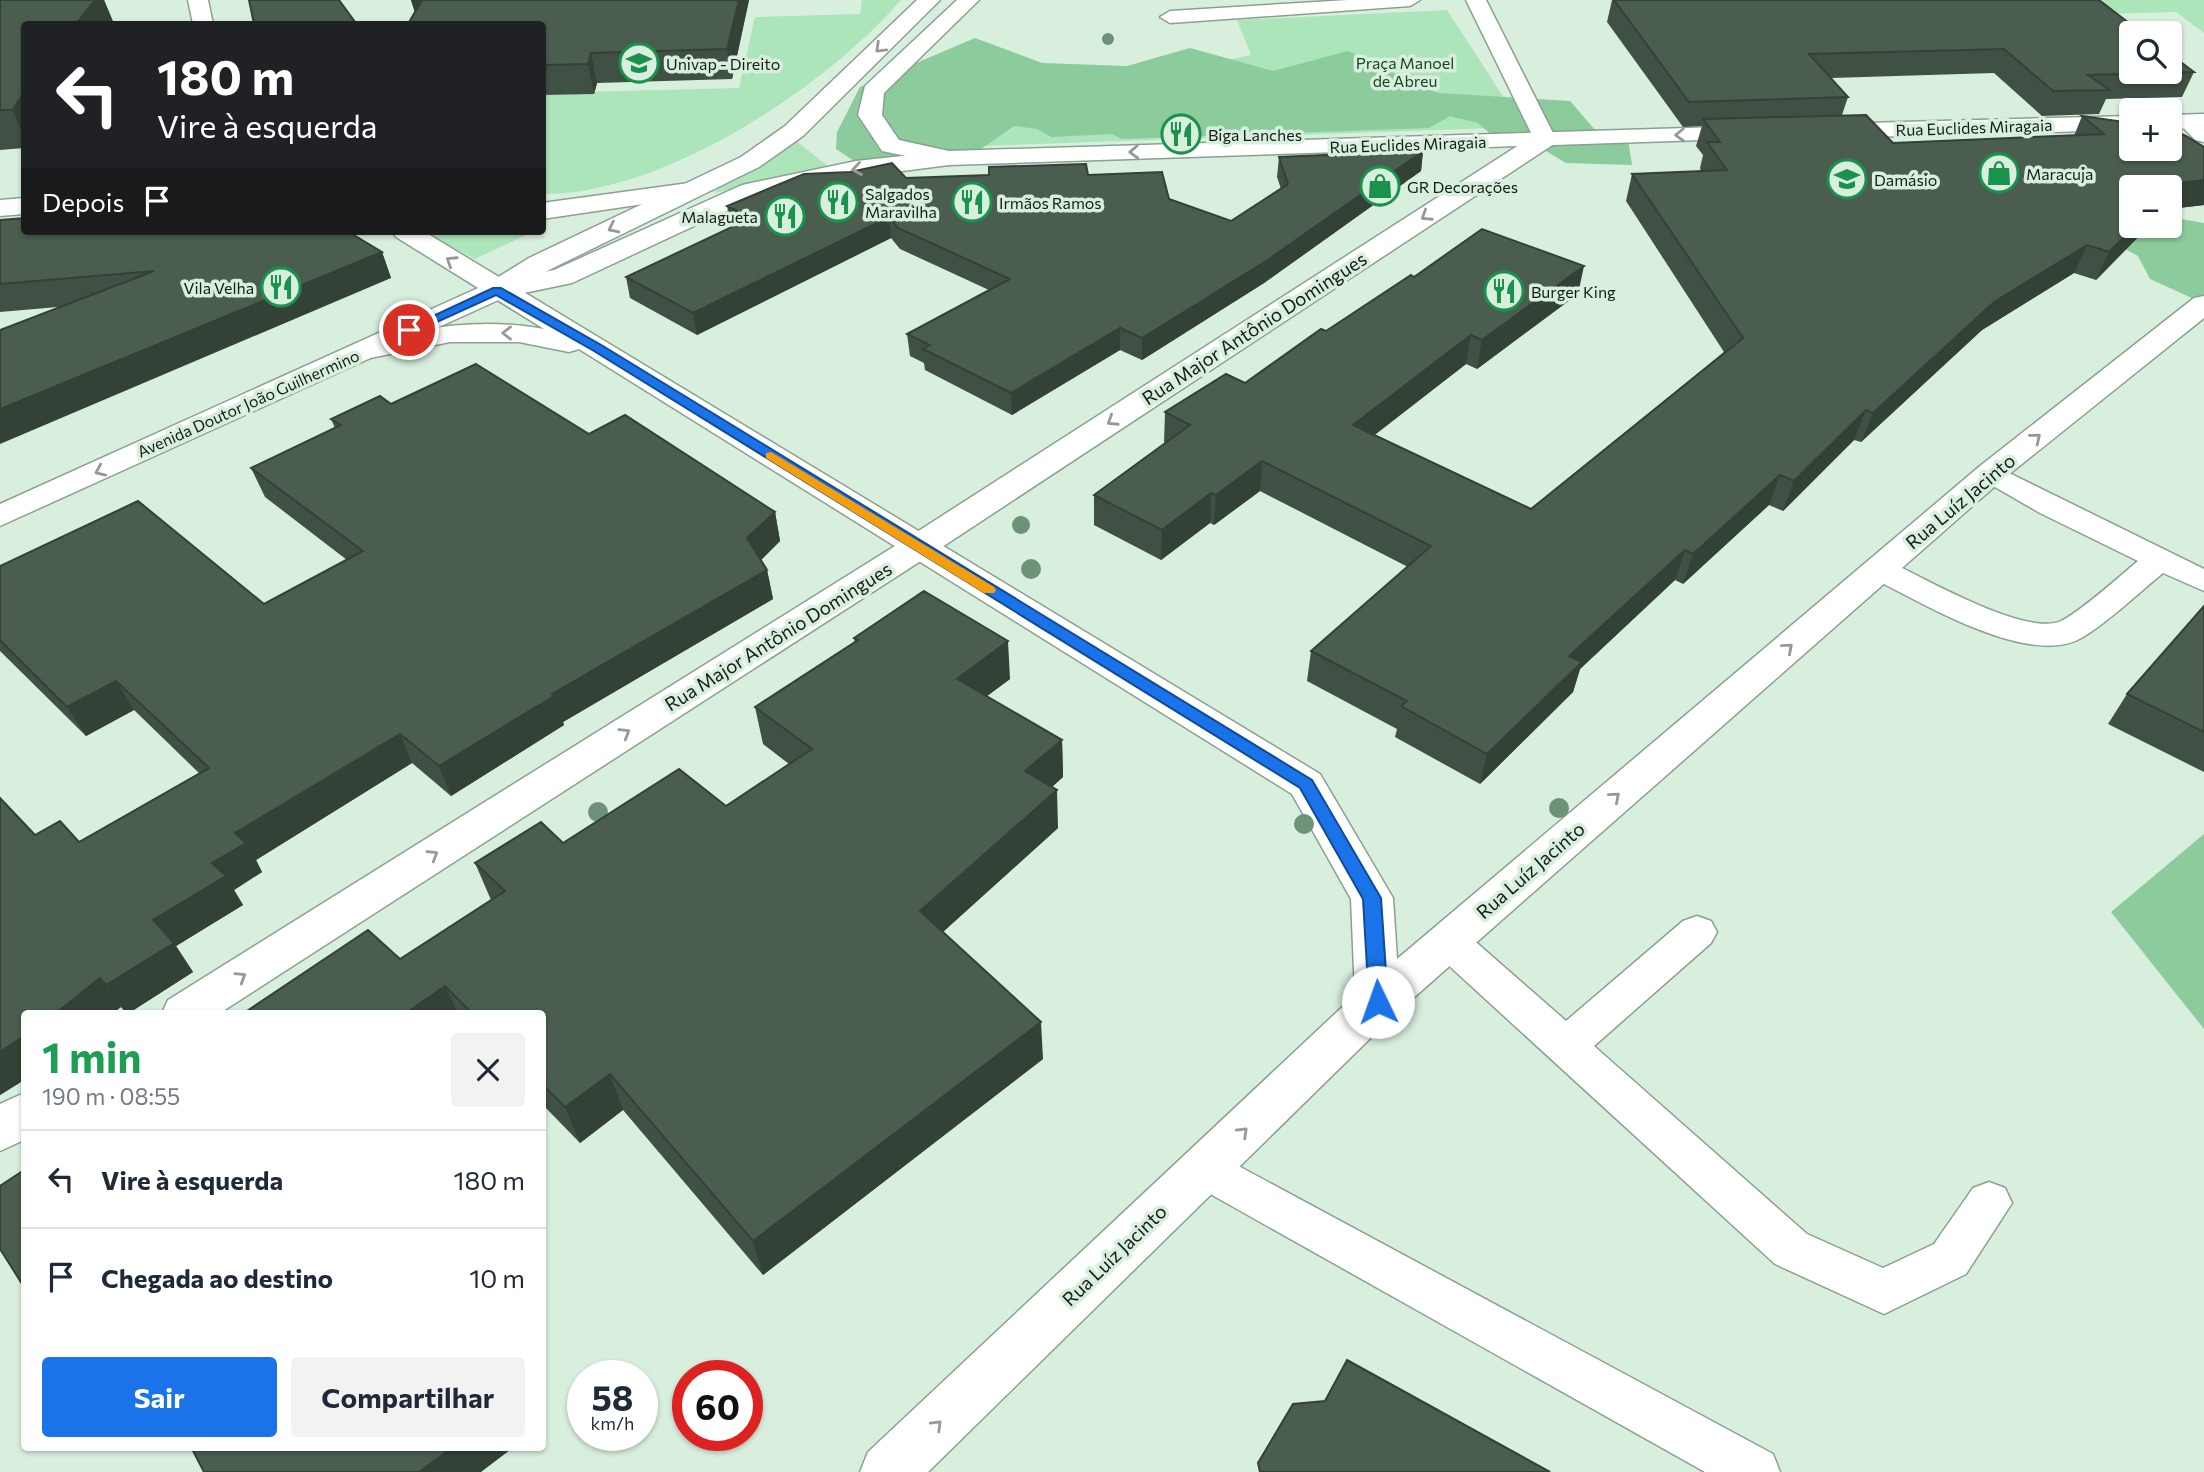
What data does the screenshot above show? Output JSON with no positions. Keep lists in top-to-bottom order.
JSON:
{
  "streets": {
    "main road": [
      "Rua Euclides Miragaia",
      "Rua Major Antônio Domingues",
      "Avenida Doutor João Guilhermino",
      "Rua Luíz Jacinto"
    ]
  },
  "crossings": [
    ["Rua Euclides Miragaia", "Rua Major Antônio Domingues"],
    ["Rua Euclides Miragaia", "Avenida Doutor João Guilhermino"]
  ],
  "one_way": ["Avenida Doutor João Guilhermino", "Rua Luíz Jacinto"],
  "parks": ["Praça Manoel de Abreu"],
  "places": {
    "school or university": ["Univap - Direito", "Damásio"],
    "restaurant": [
      "Biga Lanches",
      "Salgados Maravilha",
      "Irmãos Ramos",
      "Malagueta",
      "Vila Velha",
      "Burger King"
    ],
    "shop": ["Maracuja", "GR Decorações"]
  },
  "page": {
    "map_buttons": ["+", "−"],
    "turn": ["180 m", "Vire à esquerda"],
    "then": "Depois",
    "heading": ["1 min", "190 m · 08:55"],
    "list": [
      {
        "name": "Vire à esquerda",
        "value": "180 m"
      },
      {
        "name": "Chegada ao destino",
        "value": "10 m"
      }
    ],
    "buttons": ["Sair", "Compartilhar"],
    "speed": "58 km/h",
    "limit": "60"
  }
}
